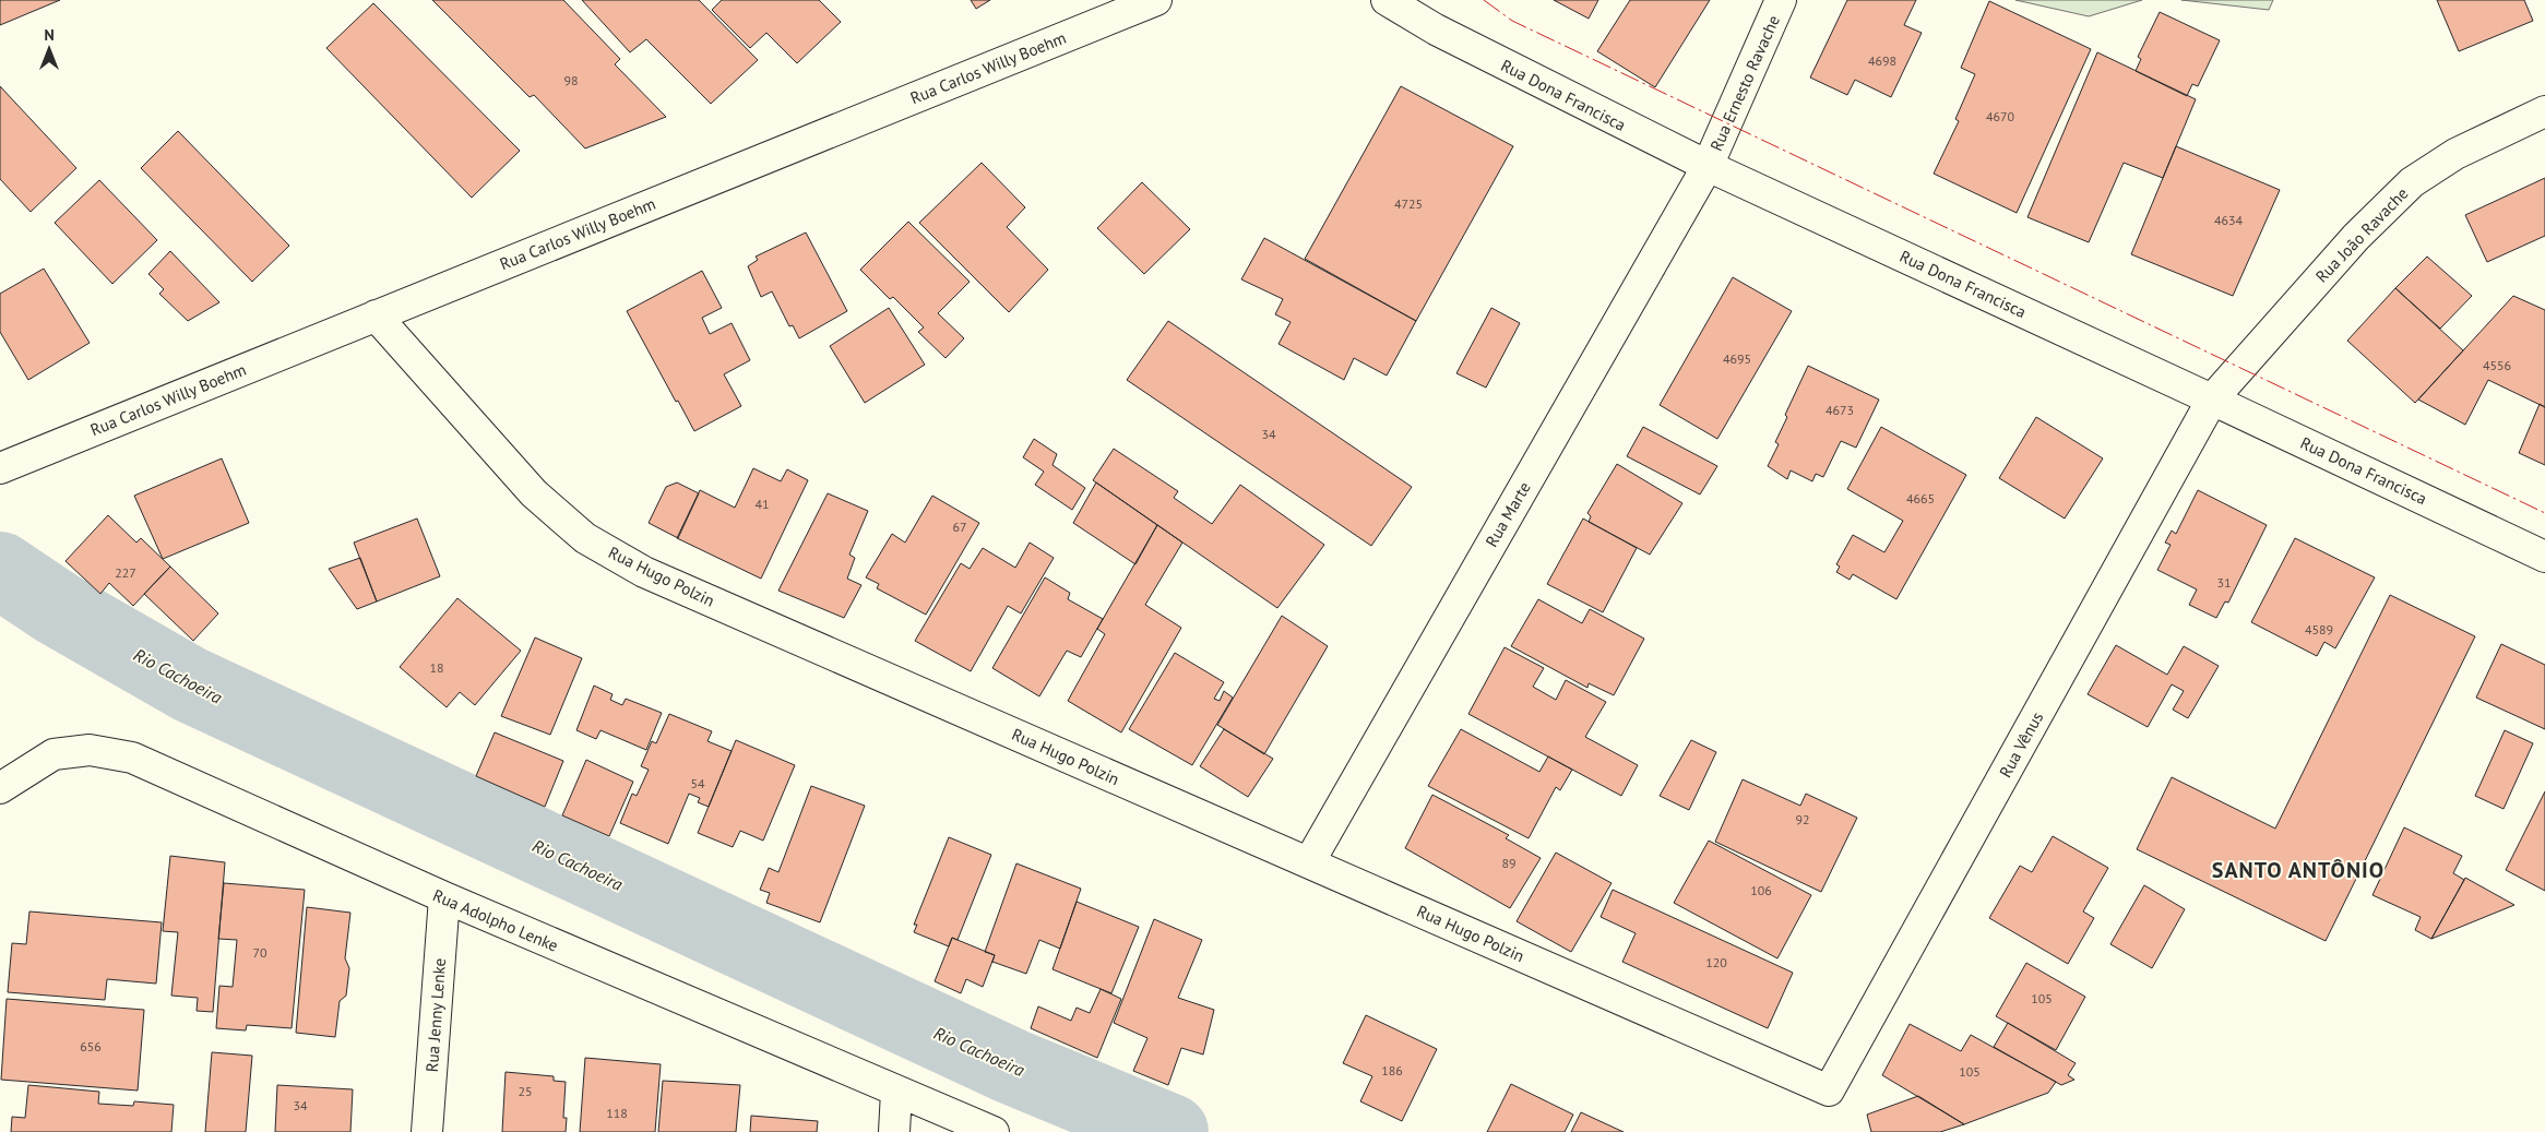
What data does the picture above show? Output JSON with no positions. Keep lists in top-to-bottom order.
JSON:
{
  "streets": {
    "street": [
      "Rua Carlos Willy Boehm",
      "Rua Ernesto Ravache",
      "Rua Dona Francisca",
      "Rua João Ravache",
      "Rua Marte",
      "Rua Hugo Polzin",
      "Rua Vênus",
      "Rua Adolpho Lenke",
      "Rua Jenny Lenke"
    ]
  },
  "crossings": [
    ["Rua Carlos Willy Boehm", "Rua Hugo Polzin"],
    ["Rua Ernesto Ravache", "Rua Dona Francisca"],
    ["Rua Ernesto Ravache", "Rua Marte"],
    ["Rua Dona Francisca", "Rua João Ravache"],
    ["Rua Dona Francisca", "Rua Marte"],
    ["Rua Dona Francisca", "Rua Vênus"],
    ["Rua João Ravache", "Rua Vênus"],
    ["Rua Marte", "Rua Hugo Polzin"],
    ["Rua Hugo Polzin", "Rua Vênus"],
    ["Rua Adolpho Lenke", "Rua Jenny Lenke"]
  ],
  "districts": ["SANTO ANTÔNIO"],
  "water": ["Rio Cachoeira"],
  "house_numbers": [
    "4698",
    "98",
    "4670",
    "4725",
    "4634",
    "4695",
    "4556",
    "4673",
    "34",
    "4665",
    "41",
    "67",
    "227",
    "31",
    "4589",
    "18",
    "54",
    "92",
    "89",
    "106",
    "70",
    "120",
    "105",
    "656",
    "186",
    "105",
    "25",
    "34",
    "118"
  ],
  "north": "top"
}
